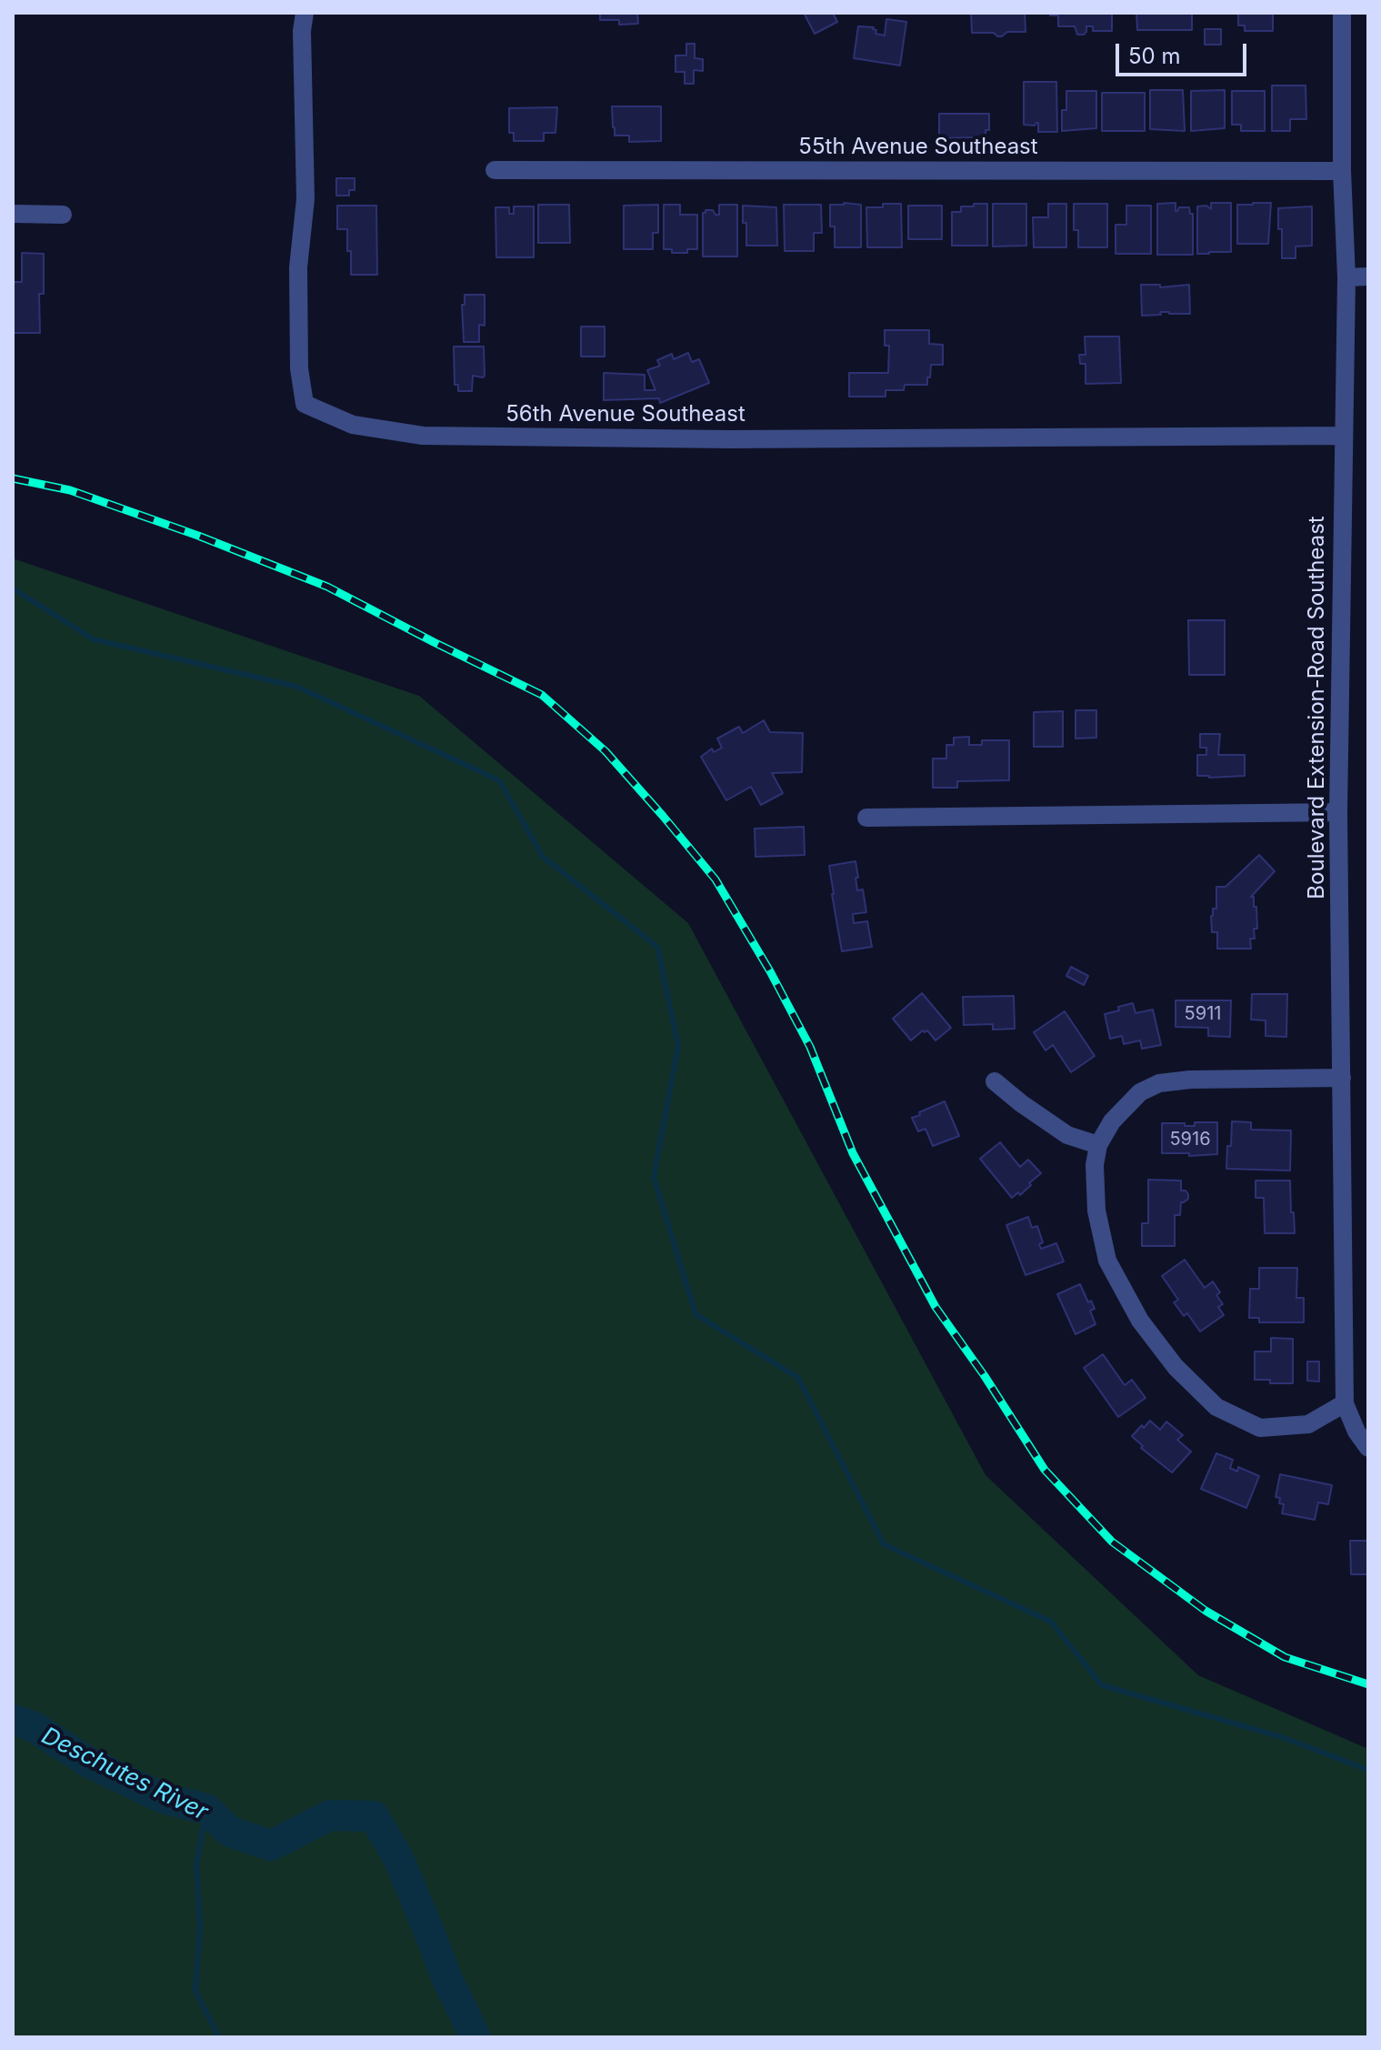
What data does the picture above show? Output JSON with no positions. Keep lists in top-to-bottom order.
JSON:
{
  "streets": {
    "street": ["55th Avenue Southeast", "56th Avenue Southeast", "Boulevard Extension-Road Southeast"]
  },
  "crossings": [
    ["55th Avenue Southeast", "Boulevard Extension-Road Southeast"],
    ["56th Avenue Southeast", "Boulevard Extension-Road Southeast"]
  ],
  "water": ["Deschutes River"],
  "house_numbers": ["5911", "5916"],
  "scale_bar": "50 m"
}
